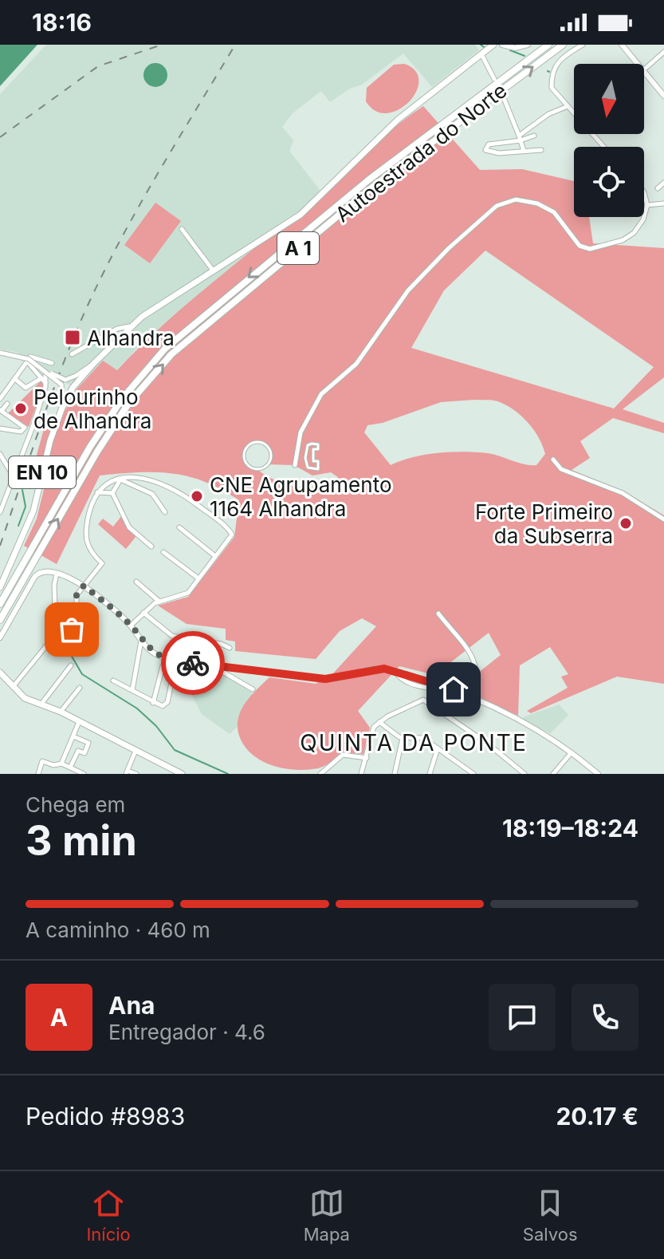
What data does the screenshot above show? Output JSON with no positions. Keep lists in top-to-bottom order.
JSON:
{
  "streets": {
    "highway": ["Autoestrada do Norte", "A 1"],
    "main road": ["EN 10"]
  },
  "districts": ["QUINTA DA PONTE"],
  "places": {
    "transit": ["Alhandra"],
    "other": ["Pelourinho de Alhandra", "CNE Agrupamento 1164 Alhandra", "Forte Primeiro da Subserra"]
  },
  "north": "bottom",
  "page": {
    "status": "18:16",
    "heading": ["3 min", "Chega em", "18:19–18:24"],
    "panel": [
      "Ana",
      "Entregador · 4.6",
      "Pedido #8983",
      "20.17 €"
    ],
    "bar": "A caminho · 460 m",
    "round": "A",
    "tabs": ["Início", "Mapa", "Salvos"]
  }
}
